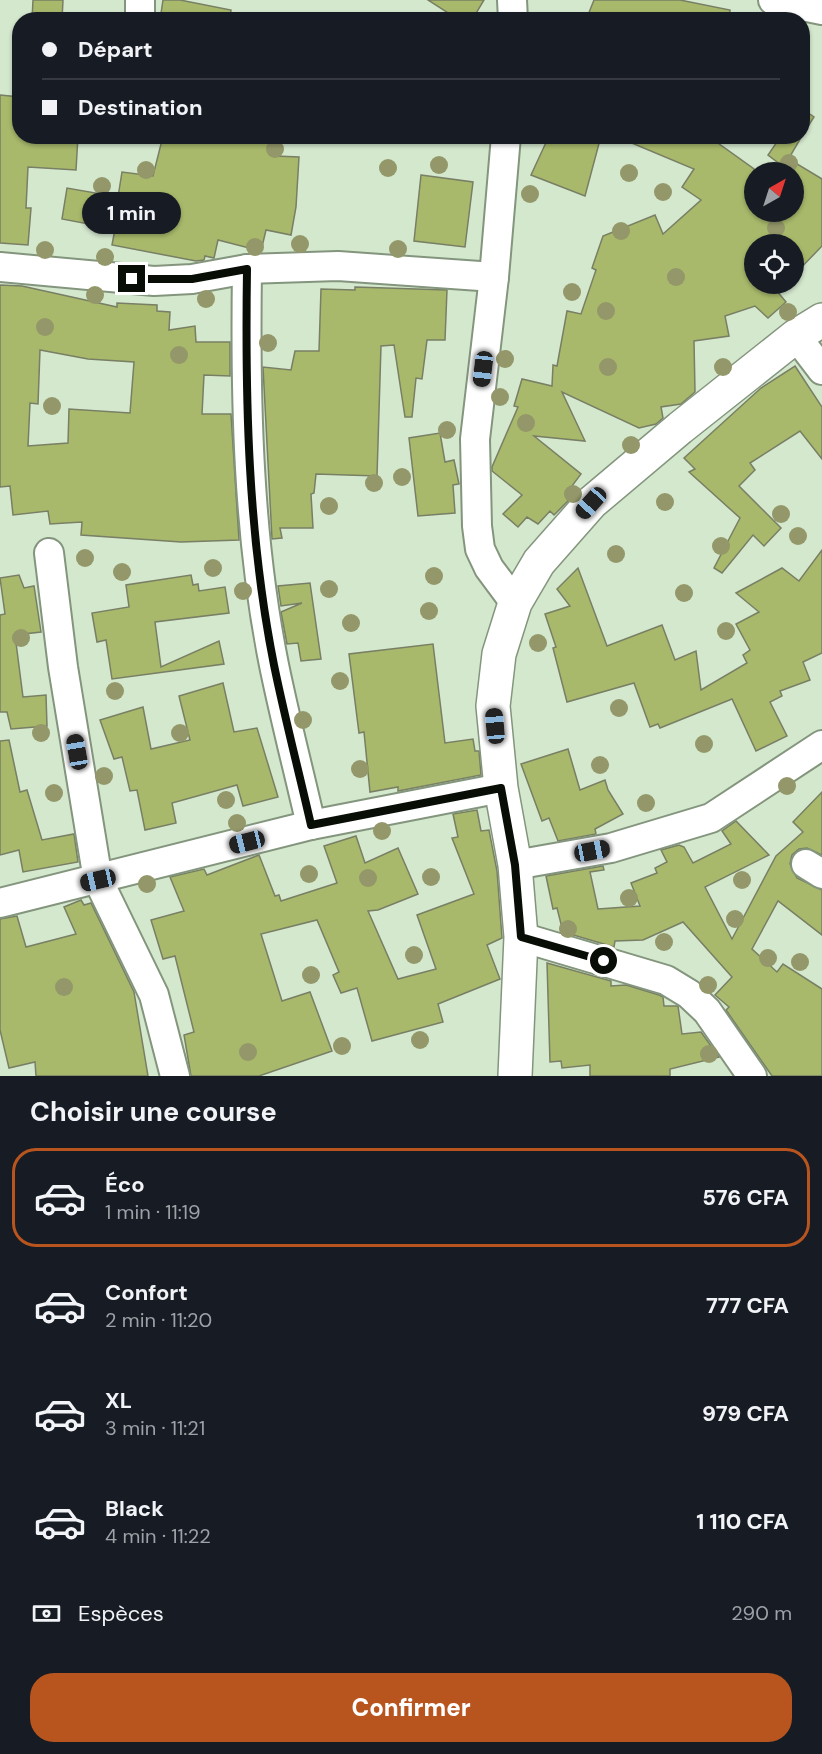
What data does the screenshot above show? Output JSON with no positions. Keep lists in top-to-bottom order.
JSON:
{
  "north": "top right",
  "page": {
    "banner": ["Départ", "Destination"],
    "bubble": "1 min",
    "heading": "Choisir une course",
    "list": [
      {
        "name": "Éco",
        "note": "1 min · 11:19",
        "value": "576 CFA"
      },
      {
        "name": "Confort",
        "note": "2 min · 11:20",
        "value": "777 CFA"
      },
      {
        "name": "XL",
        "note": "3 min · 11:21",
        "value": "979 CFA"
      },
      {
        "name": "Black",
        "note": "4 min · 11:22",
        "value": "1 110 CFA"
      }
    ],
    "pay": ["Espèces", "290 m"],
    "buttons": "Confirmer"
  }
}
